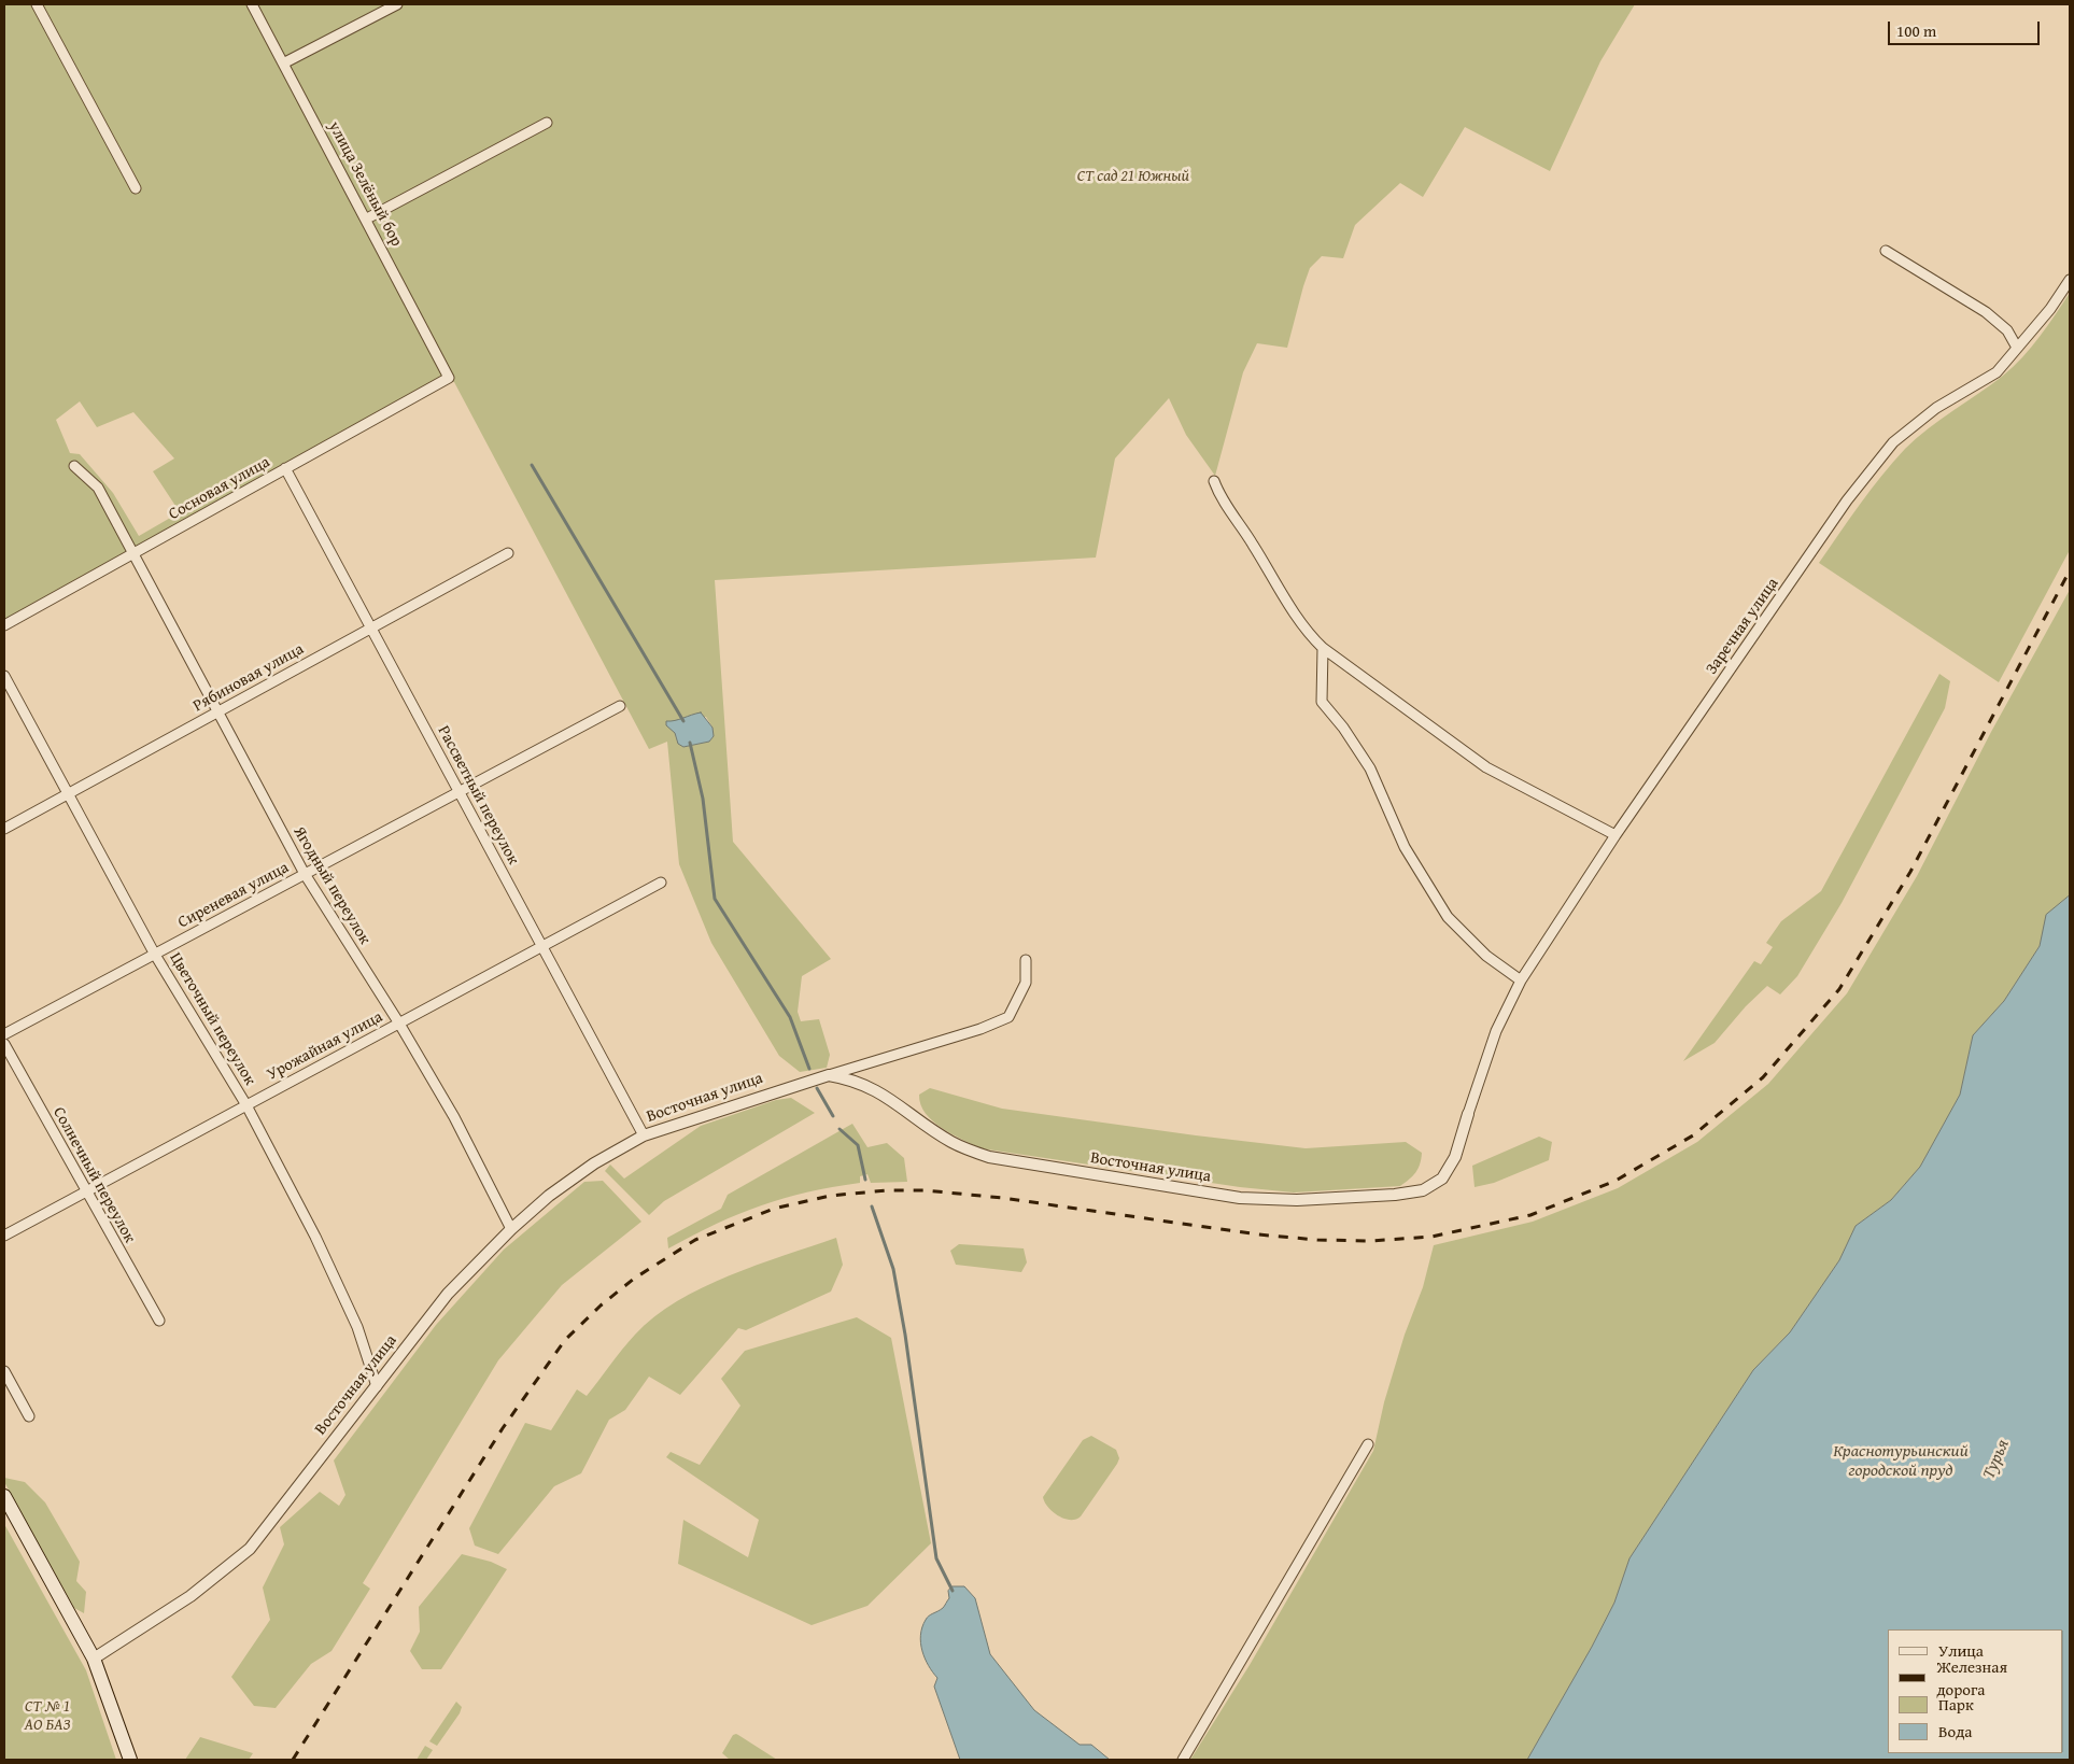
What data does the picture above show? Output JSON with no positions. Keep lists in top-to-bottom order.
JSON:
{
  "streets": {
    "street": [
      "улица Зелёный бор",
      "Сосновая улица",
      "Заречная улица",
      "Рябиновая улица",
      "Рассветный переулок",
      "Ягодный переулок",
      "Сиреневая улица",
      "Цветочный переулок",
      "Урожайная улица",
      "Восточная улица",
      "Солнечный переулок"
    ]
  },
  "crossings": [
    ["улица Зелёный бор", "Сосновая улица"],
    ["Сосновая улица", "Рассветный переулок"],
    ["Сосновая улица", "Ягодный переулок"],
    ["Заречная улица", "Восточная улица"],
    ["Рябиновая улица", "Рассветный переулок"],
    ["Рябиновая улица", "Ягодный переулок"],
    ["Рябиновая улица", "Цветочный переулок"],
    ["Рассветный переулок", "Сиреневая улица"],
    ["Рассветный переулок", "Урожайная улица"],
    ["Рассветный переулок", "Восточная улица"],
    ["Ягодный переулок", "Сиреневая улица"],
    ["Ягодный переулок", "Урожайная улица"],
    ["Ягодный переулок", "Восточная улица"],
    ["Сиреневая улица", "Цветочный переулок"],
    ["Цветочный переулок", "Урожайная улица"],
    ["Цветочный переулок", "Восточная улица"],
    ["Урожайная улица", "Солнечный переулок"]
  ],
  "water": ["Краснотурьинский городской пруд", "Турья"],
  "parks": ["СТ сад 21 Южный", "СТ № 1 АО БАЗ"],
  "legend": [
    "Улица",
    "Железная дорога",
    "Парк",
    "Вода"
  ],
  "scale_bar": "100 m"
}
